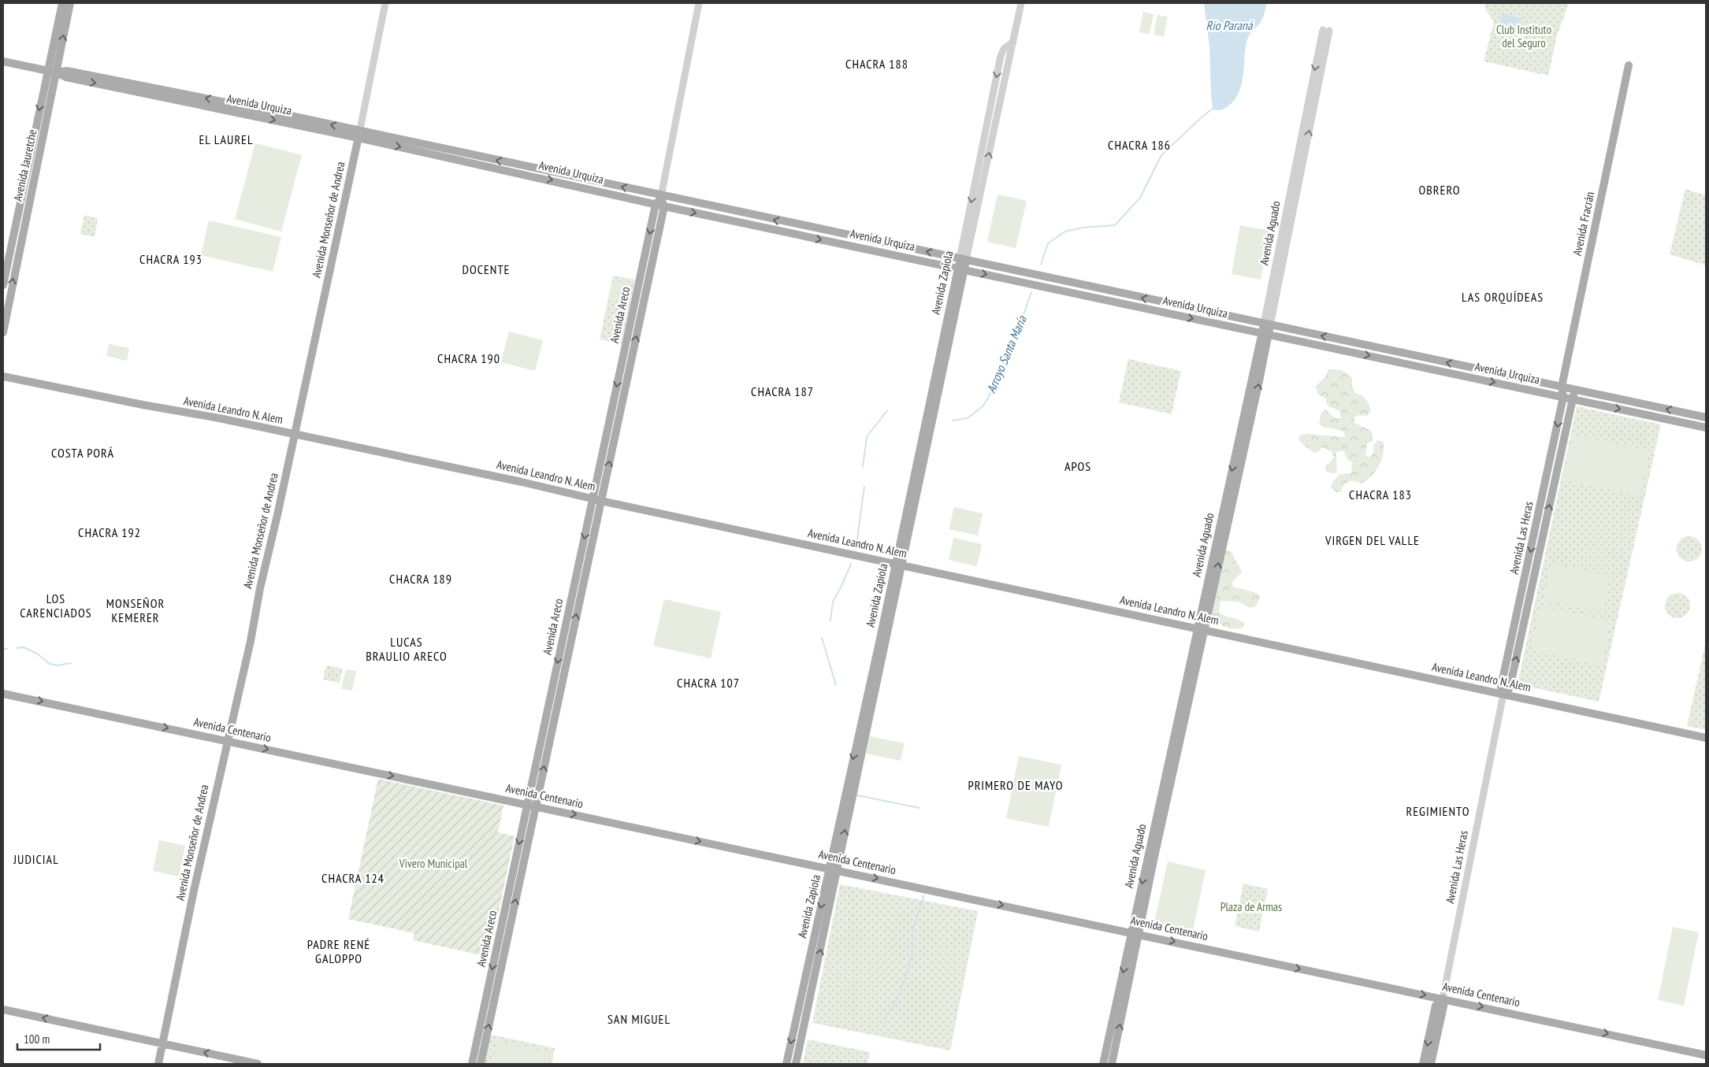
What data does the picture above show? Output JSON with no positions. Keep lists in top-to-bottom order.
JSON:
{
  "streets": {
    "main road": [
      "Avenida Urquiza",
      "Avenida Jauretche",
      "Avenida Monseñor de Andrea",
      "Avenida Fracrán",
      "Avenida Aguado",
      "Avenida Zapiola",
      "Avenida Areco",
      "Avenida Leandro N. Alem",
      "Avenida Las Heras",
      "Avenida Centenario"
    ]
  },
  "crossings": [
    ["Avenida Urquiza", "Avenida Jauretche"],
    ["Avenida Urquiza", "Avenida Monseñor de Andrea"],
    ["Avenida Urquiza", "Avenida Fracrán"],
    ["Avenida Urquiza", "Avenida Aguado"],
    ["Avenida Urquiza", "Avenida Zapiola"],
    ["Avenida Urquiza", "Avenida Areco"],
    ["Avenida Urquiza", "Avenida Las Heras"],
    ["Avenida Monseñor de Andrea", "Avenida Leandro N. Alem"],
    ["Avenida Monseñor de Andrea", "Avenida Centenario"],
    ["Avenida Fracrán", "Avenida Las Heras"],
    ["Avenida Aguado", "Avenida Leandro N. Alem"],
    ["Avenida Aguado", "Avenida Centenario"],
    ["Avenida Zapiola", "Avenida Leandro N. Alem"],
    ["Avenida Zapiola", "Avenida Centenario"],
    ["Avenida Areco", "Avenida Leandro N. Alem"],
    ["Avenida Areco", "Avenida Centenario"],
    ["Avenida Leandro N. Alem", "Avenida Las Heras"],
    ["Avenida Las Heras", "Avenida Centenario"]
  ],
  "one_way": ["Avenida Centenario"],
  "districts": [
    "CHACRA 188",
    "EL LAUREL",
    "CHACRA 186",
    "OBRERO",
    "CHACRA 193",
    "DOCENTE",
    "LAS ORQUÍDEAS",
    "CHACRA 190",
    "CHACRA 187",
    "COSTA PORÁ",
    "APOS",
    "CHACRA 183",
    "CHACRA 192",
    "VIRGEN DEL VALLE",
    "CHACRA 189",
    "LOS CARENCIADOS",
    "MONSEÑOR KEMERER",
    "LUCAS BRAULIO ARECO",
    "CHACRA 107",
    "PRIMERO DE MAYO",
    "REGIMIENTO",
    "JUDICIAL",
    "CHACRA 124",
    "PADRE RENÉ GALOPPO",
    "SAN MIGUEL"
  ],
  "water": ["Río Paraná", "Arroyo Santa María"],
  "parks": ["Club Instituto del Seguro", "Vivero Municipal", "Plaza de Armas"],
  "scale_bar": "100 m"
}
